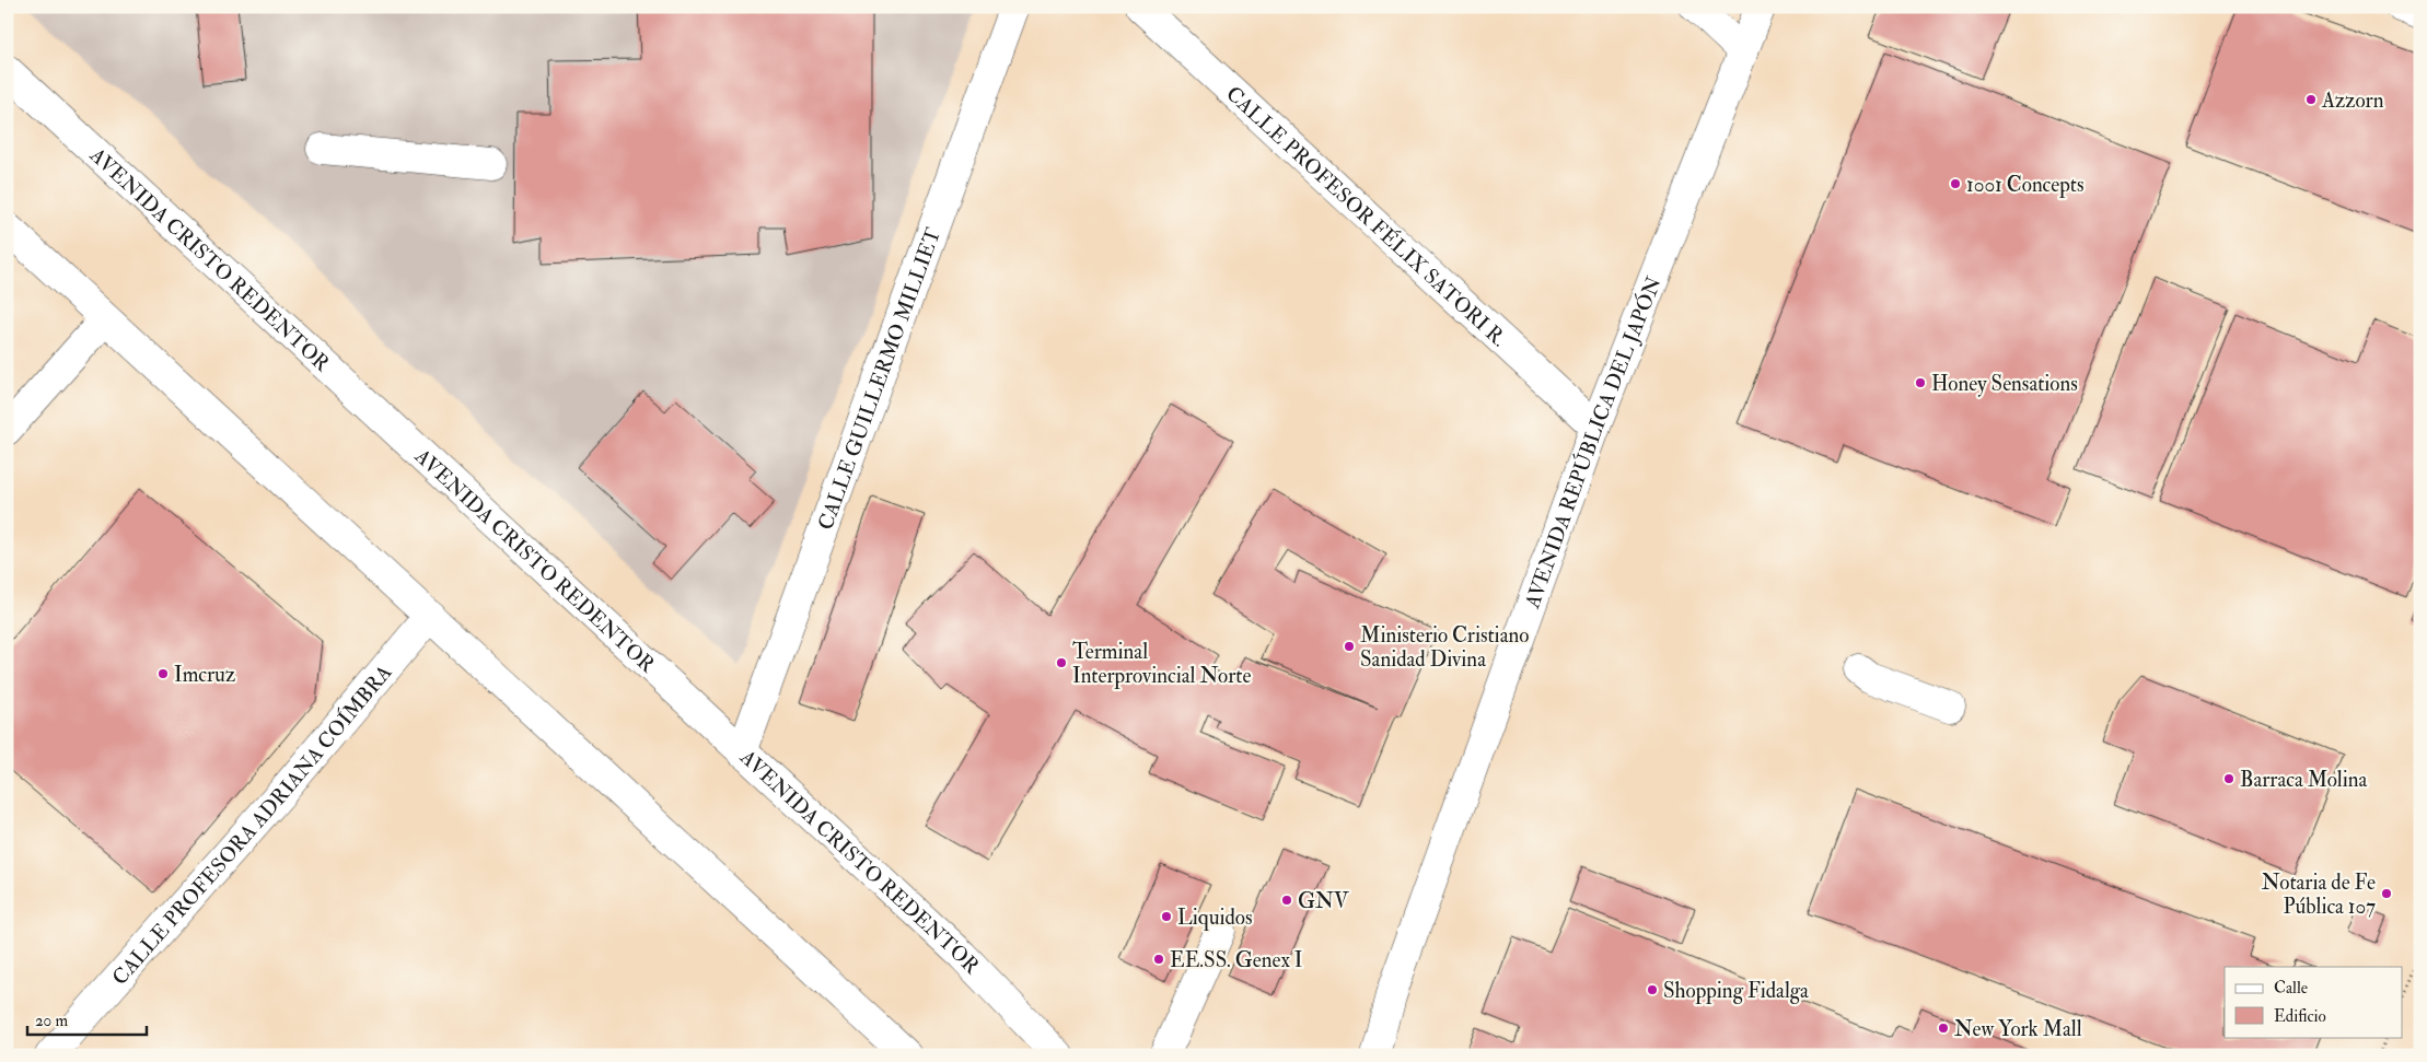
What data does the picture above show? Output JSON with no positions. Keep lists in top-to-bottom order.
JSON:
{
  "streets": {
    "street": [
      "CALLE PROFESOR FÉLIX SATORI R.",
      "AVENIDA CRISTO REDENTOR",
      "CALLE GUILLERMO MILLIET",
      "AVENIDA REPÚBLICA DEL JAPÓN",
      "CALLE PROFESORA ADRIANA COÍMBRA"
    ]
  },
  "crossings": [
    ["CALLE PROFESOR FÉLIX SATORI R.", "AVENIDA REPÚBLICA DEL JAPÓN"],
    ["AVENIDA CRISTO REDENTOR", "CALLE GUILLERMO MILLIET"]
  ],
  "places": [
    "Azzorn",
    "1001 Concepts",
    "Honey Sensations",
    "Ministerio Cristiano Sanidad Divina",
    "Terminal Interprovincial Norte",
    "Imcruz",
    "Barraca Molina",
    "Notaria de Fe Pública 107",
    "GNV",
    "Liquidos",
    "EE.SS. Genex I",
    "Shopping Fidalga",
    "New York Mall"
  ],
  "legend": ["Calle", "Edificio"],
  "scale_bar": "20 m"
}
